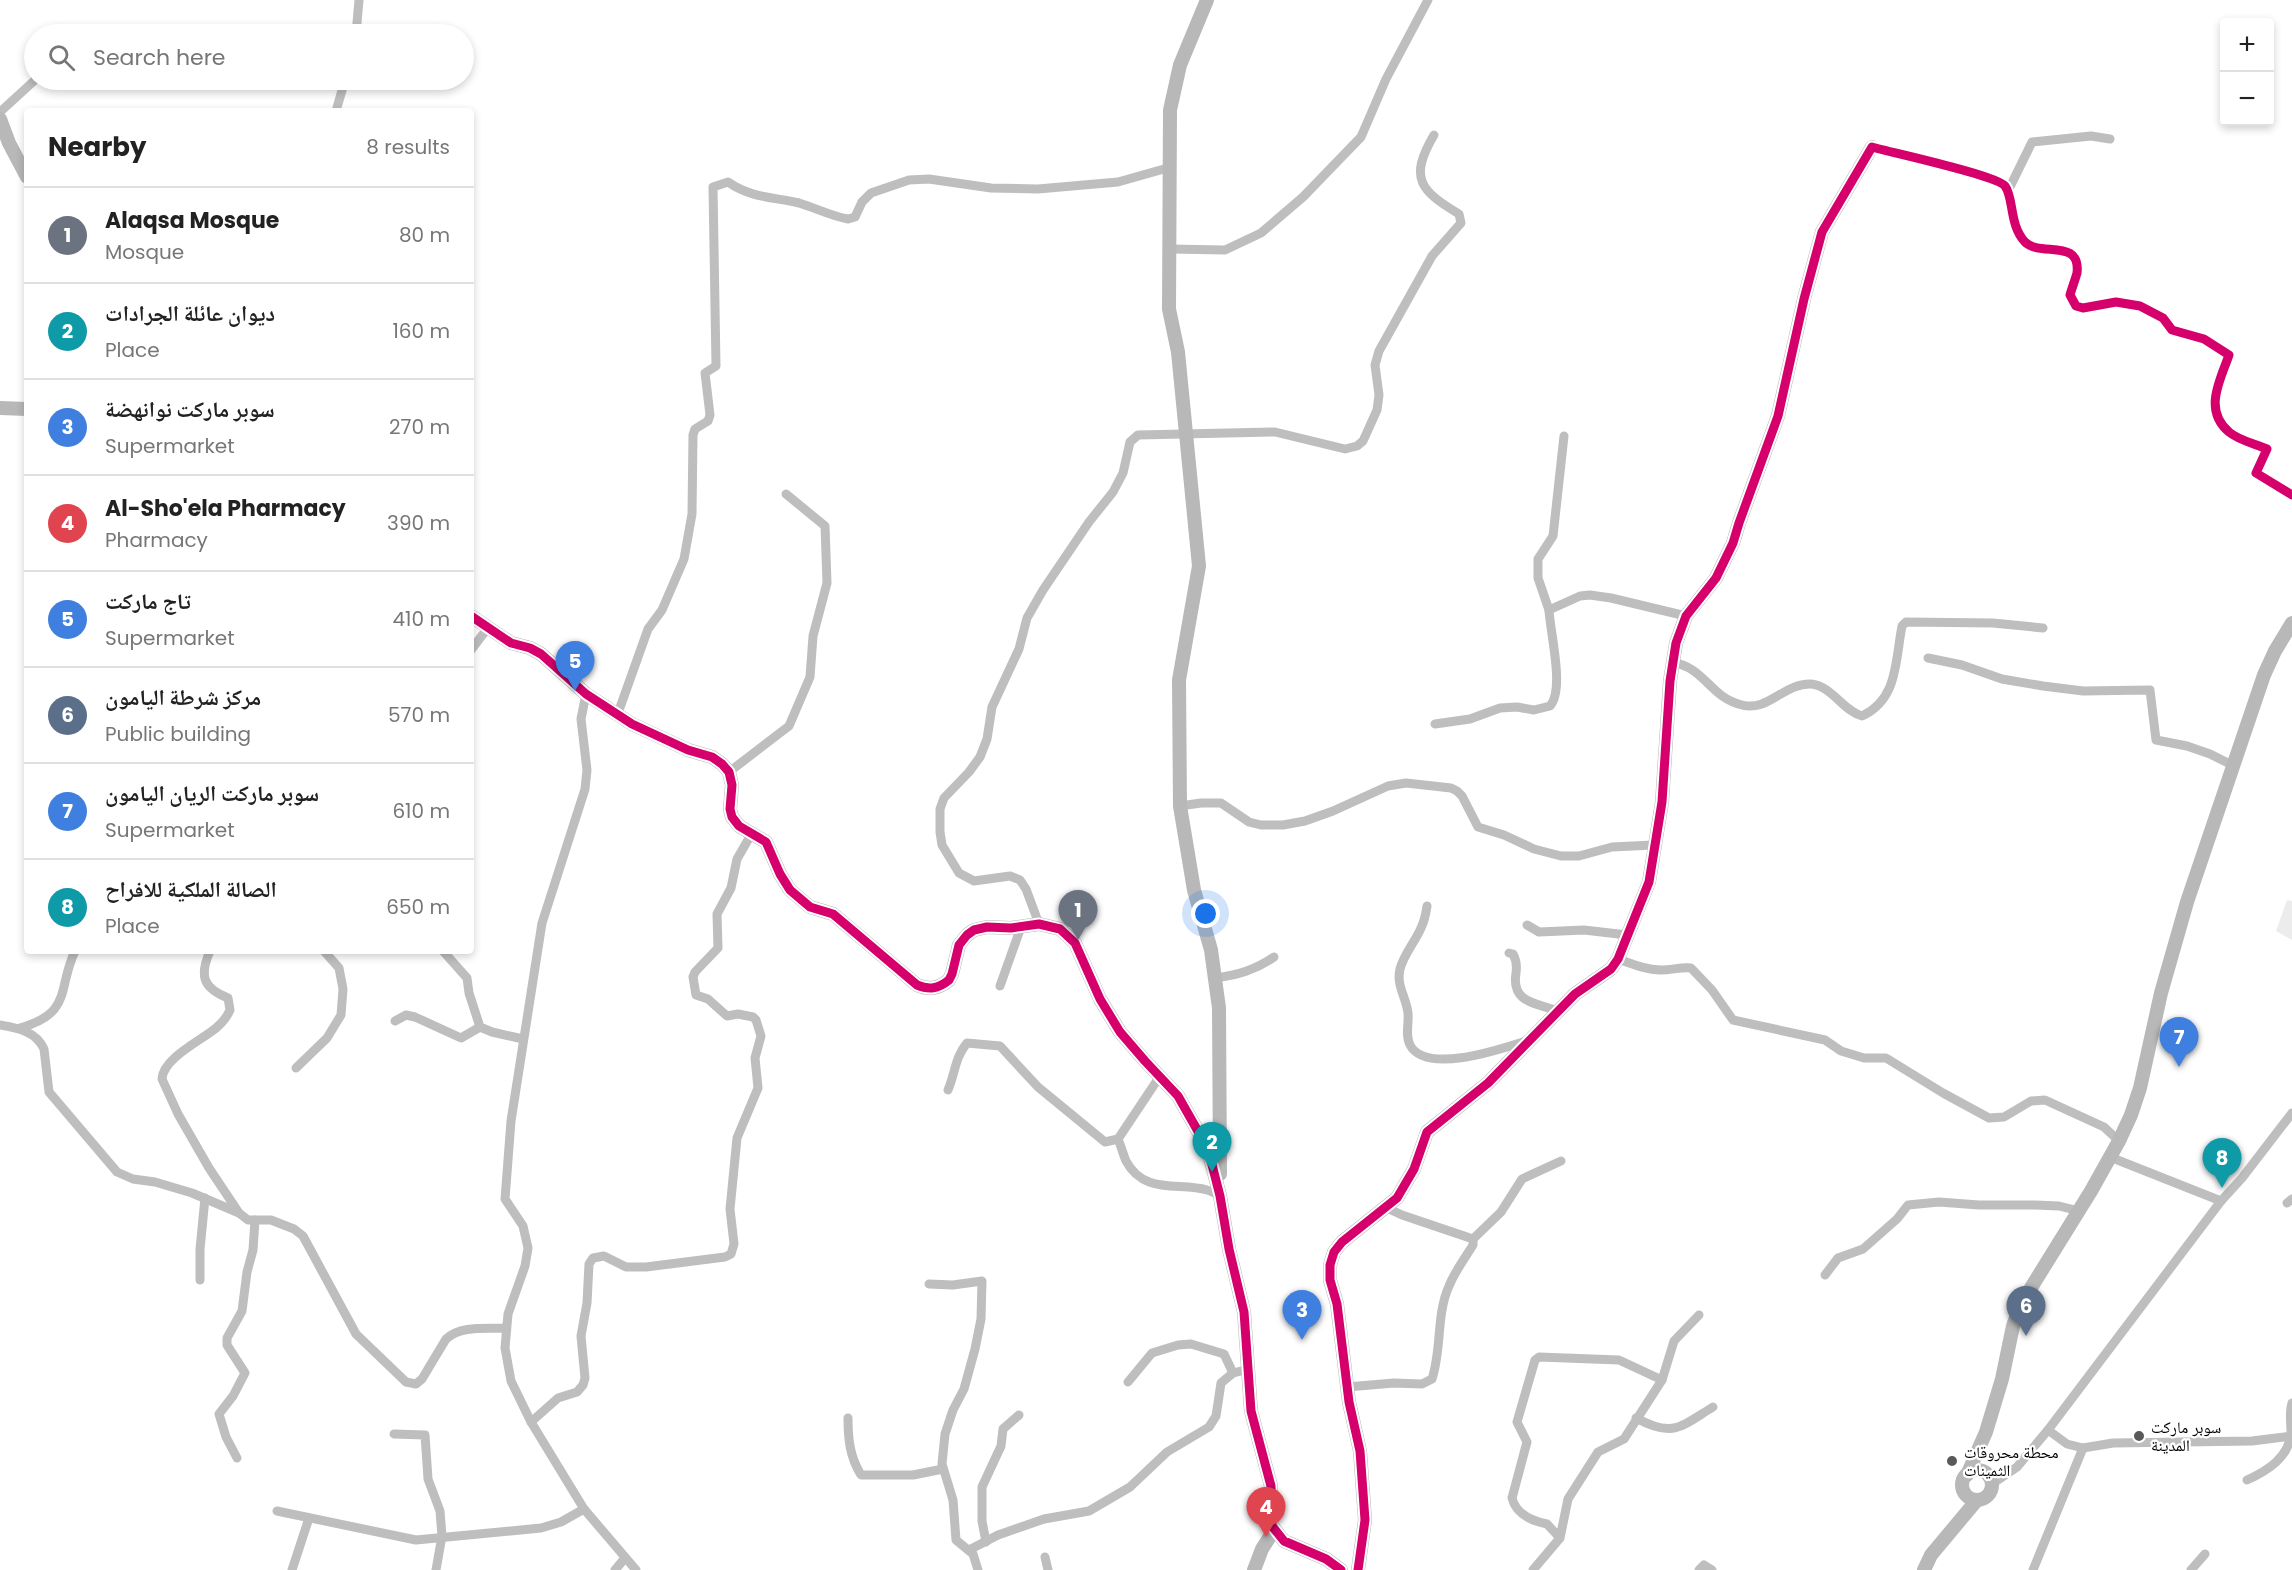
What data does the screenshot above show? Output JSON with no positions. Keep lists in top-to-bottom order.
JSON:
{
  "places": ["سوبر ماركت المدينة", "محطة محروقات الثمينات"],
  "page": {
    "map_buttons": ["+", "−"],
    "search": "Search here",
    "heading": ["Nearby", "8 results"],
    "list": [
      {
        "mark": "1",
        "name": "Alaqsa Mosque",
        "note": "Mosque",
        "value": "80 m"
      },
      {
        "mark": "2",
        "name": "ديوان عائلة الجرادات",
        "note": "Place",
        "value": "160 m"
      },
      {
        "mark": "3",
        "name": "سوبر ماركت نوانهضة",
        "note": "Supermarket",
        "value": "270 m"
      },
      {
        "mark": "4",
        "name": "Al-Sho'ela Pharmacy",
        "note": "Pharmacy",
        "value": "390 m"
      },
      {
        "mark": "5",
        "name": "تاج ماركت",
        "note": "Supermarket",
        "value": "410 m"
      },
      {
        "mark": "6",
        "name": "مركز شرطة اليامون",
        "note": "Public building",
        "value": "570 m"
      },
      {
        "mark": "7",
        "name": "سوبر ماركت الريان اليامون",
        "note": "Supermarket",
        "value": "610 m"
      },
      {
        "mark": "8",
        "name": "الصالة الملكية للافراح",
        "note": "Place",
        "value": "650 m"
      }
    ],
    "pins": [
      "5",
      "1",
      "7",
      "2",
      "8",
      "6",
      "3",
      "4"
    ]
  }
}
